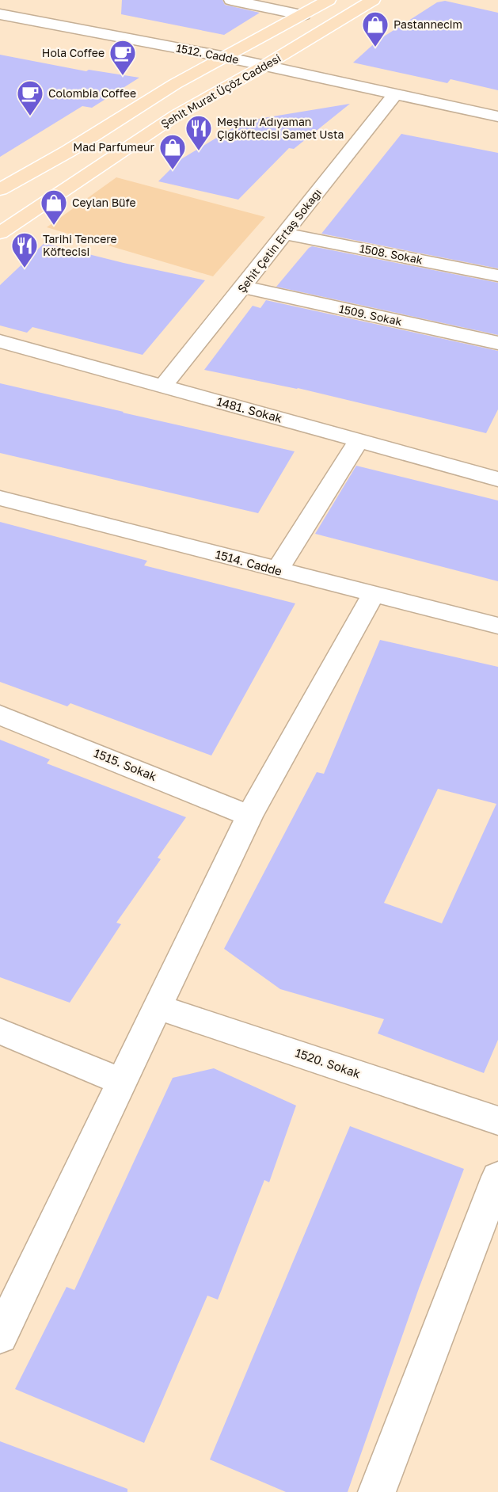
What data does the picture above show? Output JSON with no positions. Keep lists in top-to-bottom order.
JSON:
{
  "streets": {
    "main road": ["Şehit Murat Üçöz Caddesi"],
    "street": [
      "1512. Cadde",
      "Şehit Çetin Ertaş Sokağı",
      "1508. Sokak",
      "1509. Sokak",
      "1481. Sokak",
      "1514. Cadde",
      "1515. Sokak",
      "1520. Sokak"
    ]
  },
  "crossings": [
    ["1512. Cadde", "Şehit Murat Üçöz Caddesi"],
    ["1512. Cadde", "Şehit Çetin Ertaş Sokağı"],
    ["Şehit Çetin Ertaş Sokağı", "1508. Sokak"],
    ["Şehit Çetin Ertaş Sokağı", "1509. Sokak"],
    ["Şehit Çetin Ertaş Sokağı", "1481. Sokak"]
  ],
  "places": {
    "shop": ["Pastannecim", "Mad Parfumeur", "Ceylan Büfe"],
    "cafe": ["Hola Coffee", "Colombia Coffee"],
    "restaurant": ["Meşhur Adıyaman Çiğköftecisi Samet Usta", "Tarihi Tencere Köftecisi"]
  }
}
